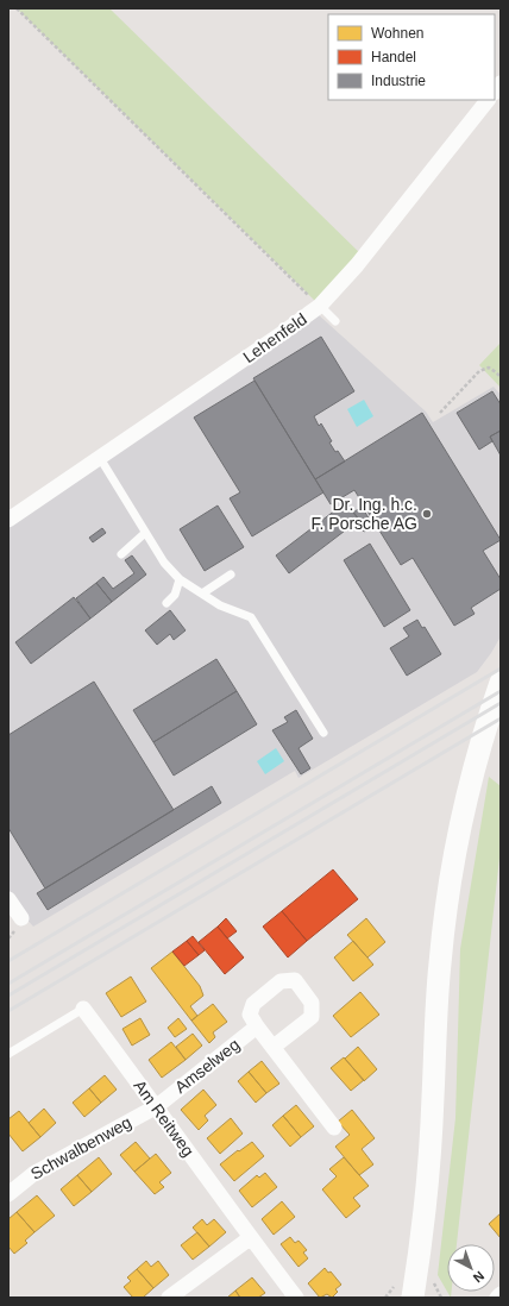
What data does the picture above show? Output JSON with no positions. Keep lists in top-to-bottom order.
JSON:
{
  "streets": {
    "street": [
      "Lehenfeld",
      "Amselweg",
      "Am Reitweg",
      "Schwalbenweg"
    ]
  },
  "crossings": [
    ["Amselweg", "Am Reitweg"],
    ["Amselweg", "Schwalbenweg"],
    ["Am Reitweg", "Schwalbenweg"]
  ],
  "places": ["Dr. Ing. h.c. F. Porsche AG"],
  "legend": ["Wohnen", "Handel", "Industrie"],
  "north": "bottom right"
}
